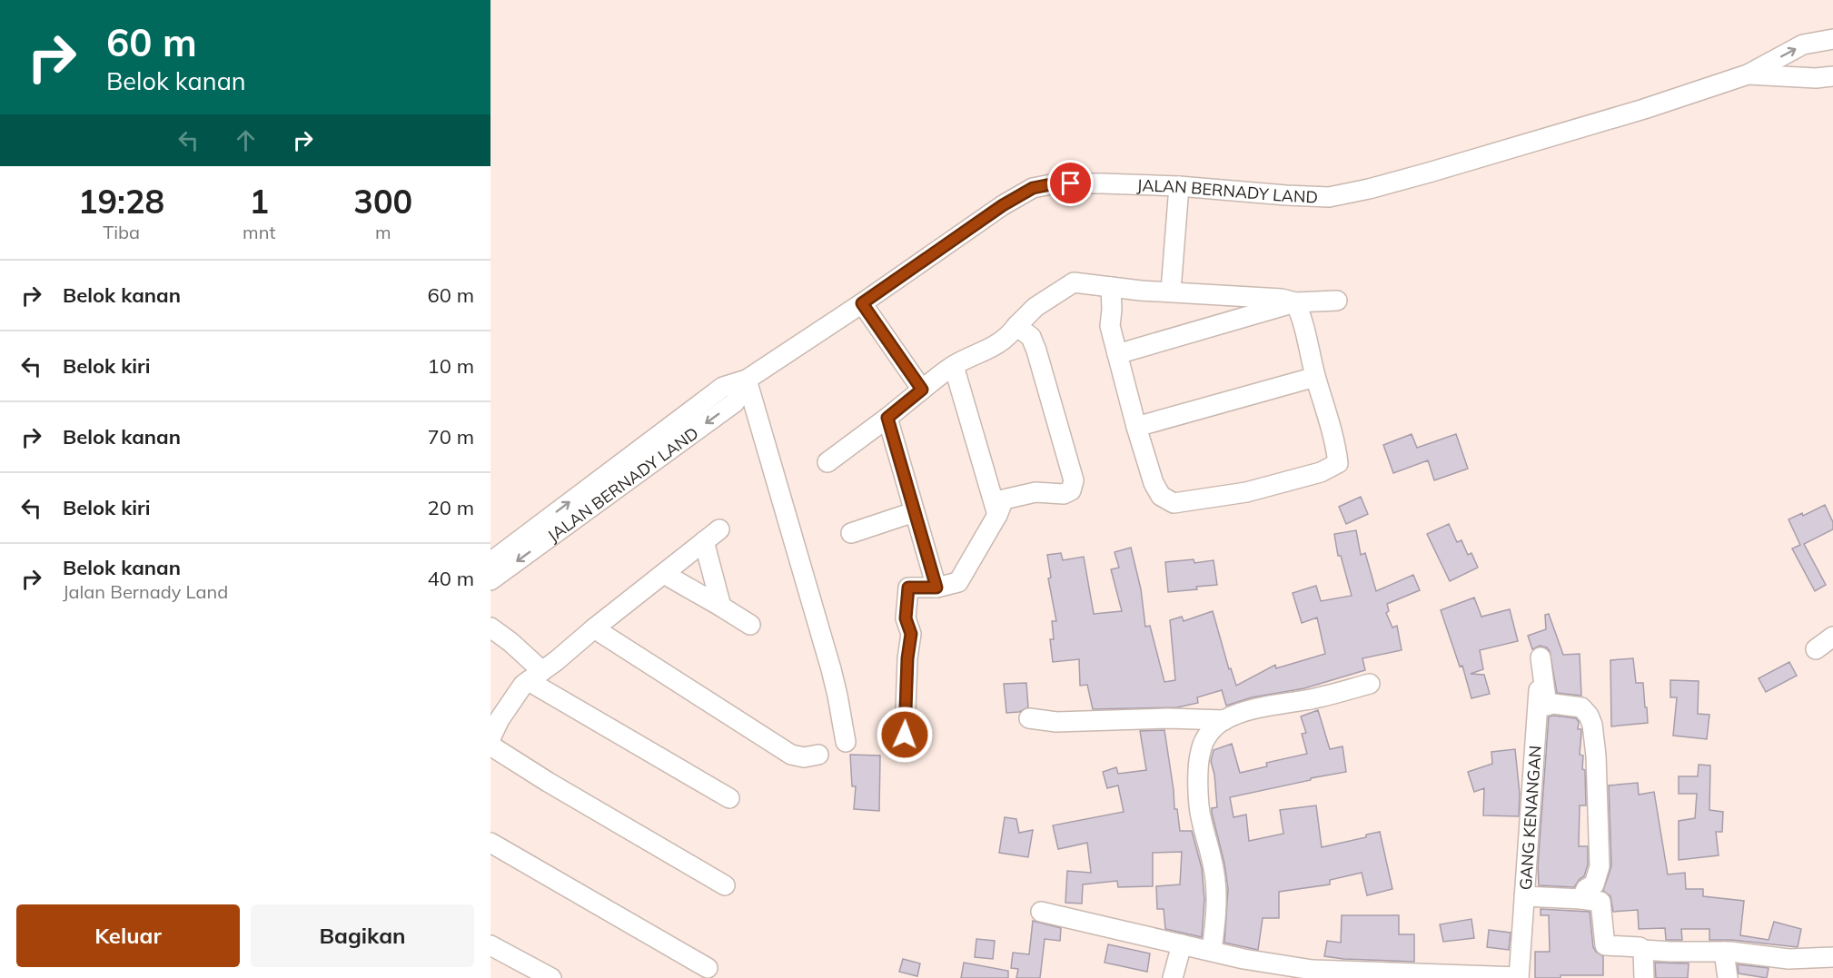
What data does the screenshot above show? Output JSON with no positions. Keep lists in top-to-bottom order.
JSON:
{
  "streets": {
    "street": ["JALAN BERNADY LAND", "GANG KENANGAN"]
  },
  "page": {
    "turn": ["60 m", "Belok kanan"],
    "eta": [
      "19:28",
      "Tiba",
      "1",
      "mnt",
      "300",
      "m"
    ],
    "list": [
      {
        "name": "Belok kanan",
        "value": "60 m"
      },
      {
        "name": "Belok kiri",
        "value": "10 m"
      },
      {
        "name": "Belok kanan",
        "value": "70 m"
      },
      {
        "name": "Belok kiri",
        "value": "20 m"
      },
      {
        "name": "Belok kanan",
        "note": "Jalan Bernady Land",
        "value": "40 m"
      }
    ],
    "buttons": ["Keluar", "Bagikan"]
  }
}
